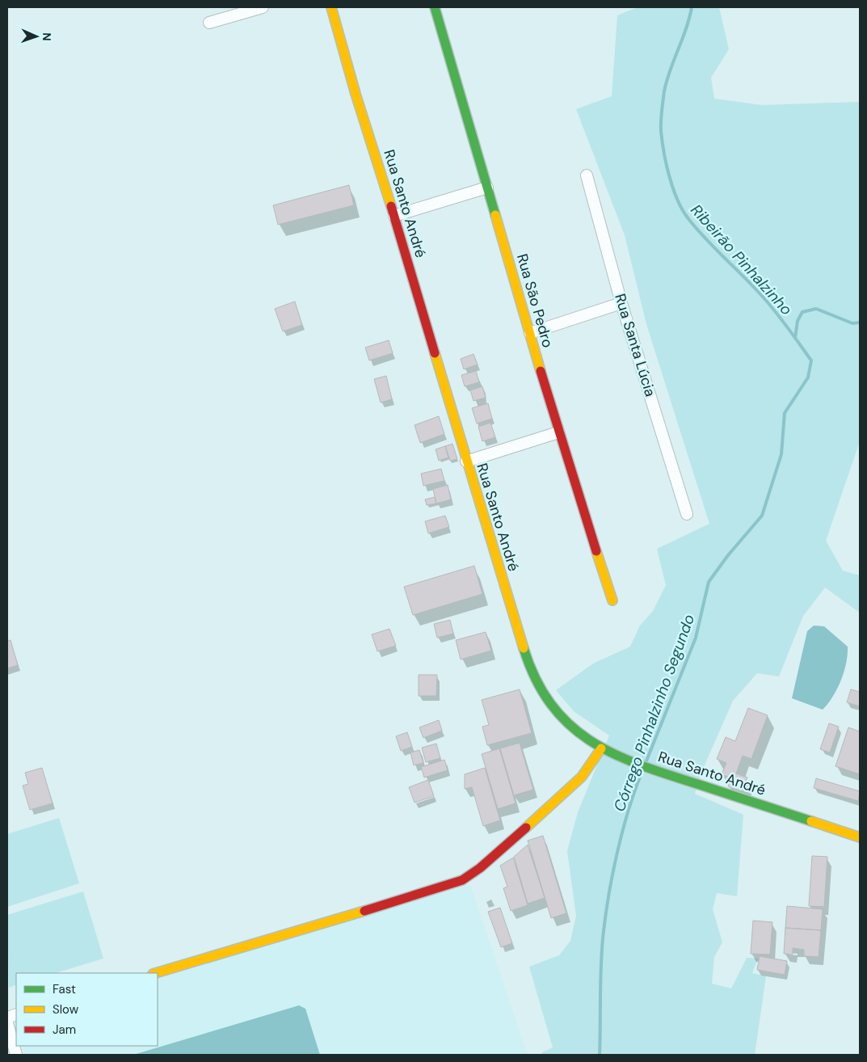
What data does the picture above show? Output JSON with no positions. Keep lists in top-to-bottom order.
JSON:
{
  "streets": {
    "street": ["Rua Santo André", "Rua São Pedro", "Rua Santa Lúcia"]
  },
  "water": ["Ribeirão Pinhalzinho", "Córrego Pinhalzinho Segundo"],
  "legend": ["Fast", "Slow", "Jam"],
  "north": "right"
}
